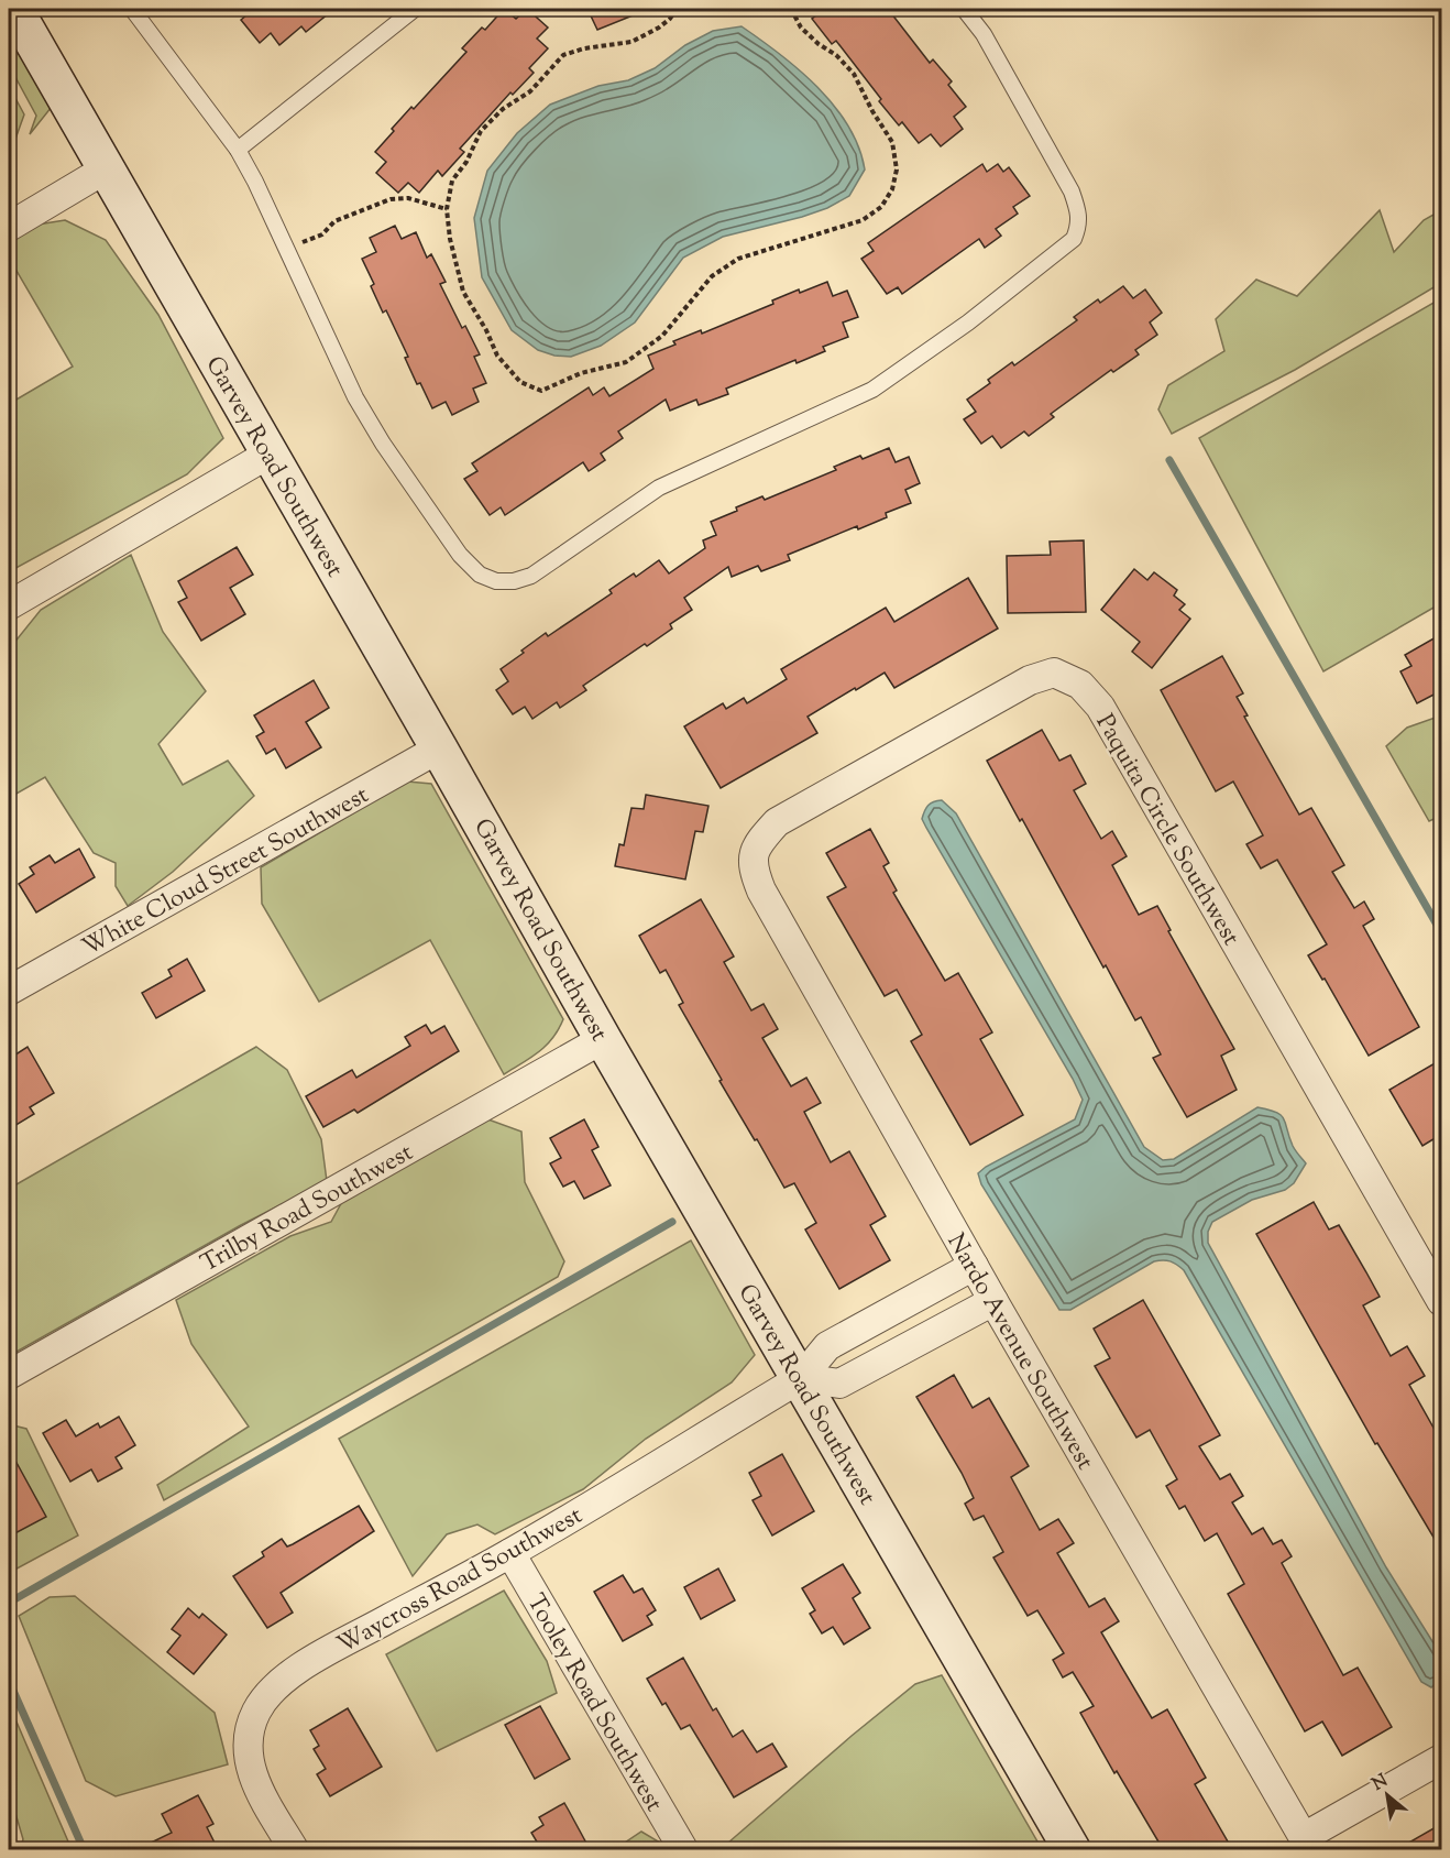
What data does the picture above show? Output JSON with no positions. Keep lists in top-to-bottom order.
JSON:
{
  "streets": {
    "street": [
      "Garvey Road Southwest",
      "Paquita Circle Southwest",
      "White Cloud Street Southwest",
      "Trilby Road Southwest",
      "Nardo Avenue Southwest",
      "Waycross Road Southwest",
      "Tooley Road Southwest"
    ]
  },
  "crossings": [
    ["Garvey Road Southwest", "White Cloud Street Southwest"],
    ["Garvey Road Southwest", "Trilby Road Southwest"],
    ["Garvey Road Southwest", "Waycross Road Southwest"],
    ["Paquita Circle Southwest", "Nardo Avenue Southwest"],
    ["Nardo Avenue Southwest", "Waycross Road Southwest"],
    ["Waycross Road Southwest", "Tooley Road Southwest"]
  ],
  "north": "top left"
}
